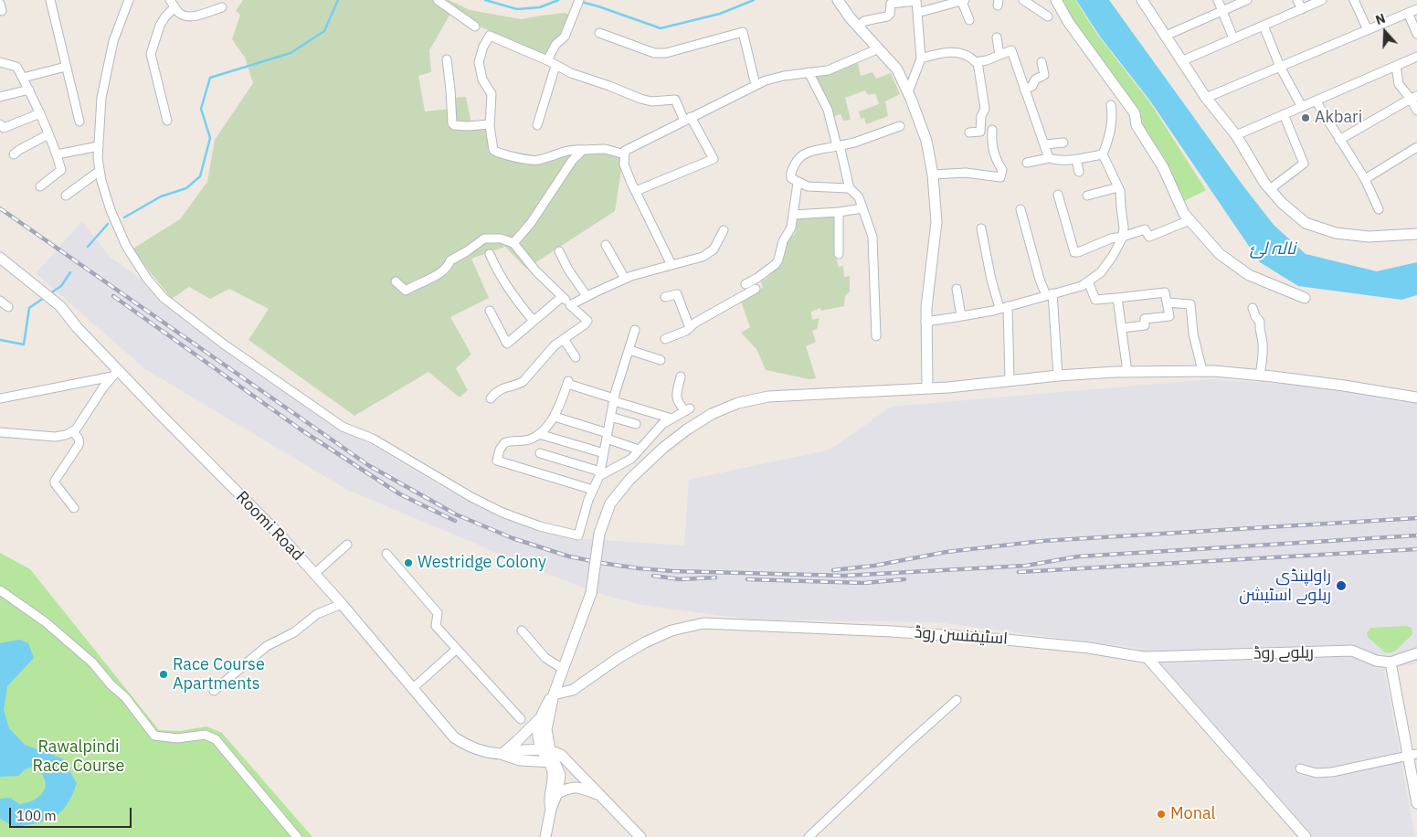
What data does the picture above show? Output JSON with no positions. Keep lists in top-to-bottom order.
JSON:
{
  "streets": {
    "street": ["Roomi Road", "اسٹیفنسن روڈ", "ریلوے روڈ"]
  },
  "crossings": [
    ["اسٹیفنسن روڈ", "ریلوے روڈ"]
  ],
  "water": ["نالہ لئ"],
  "parks": ["Rawalpindi Race Course"],
  "places": [
    "Akbari",
    "Westridge Colony",
    "راولپنڈی ریلوے اسٹیشن",
    "Race Course Apartments",
    "Monal"
  ],
  "scale_bar": "100 m",
  "north": "top"
}
